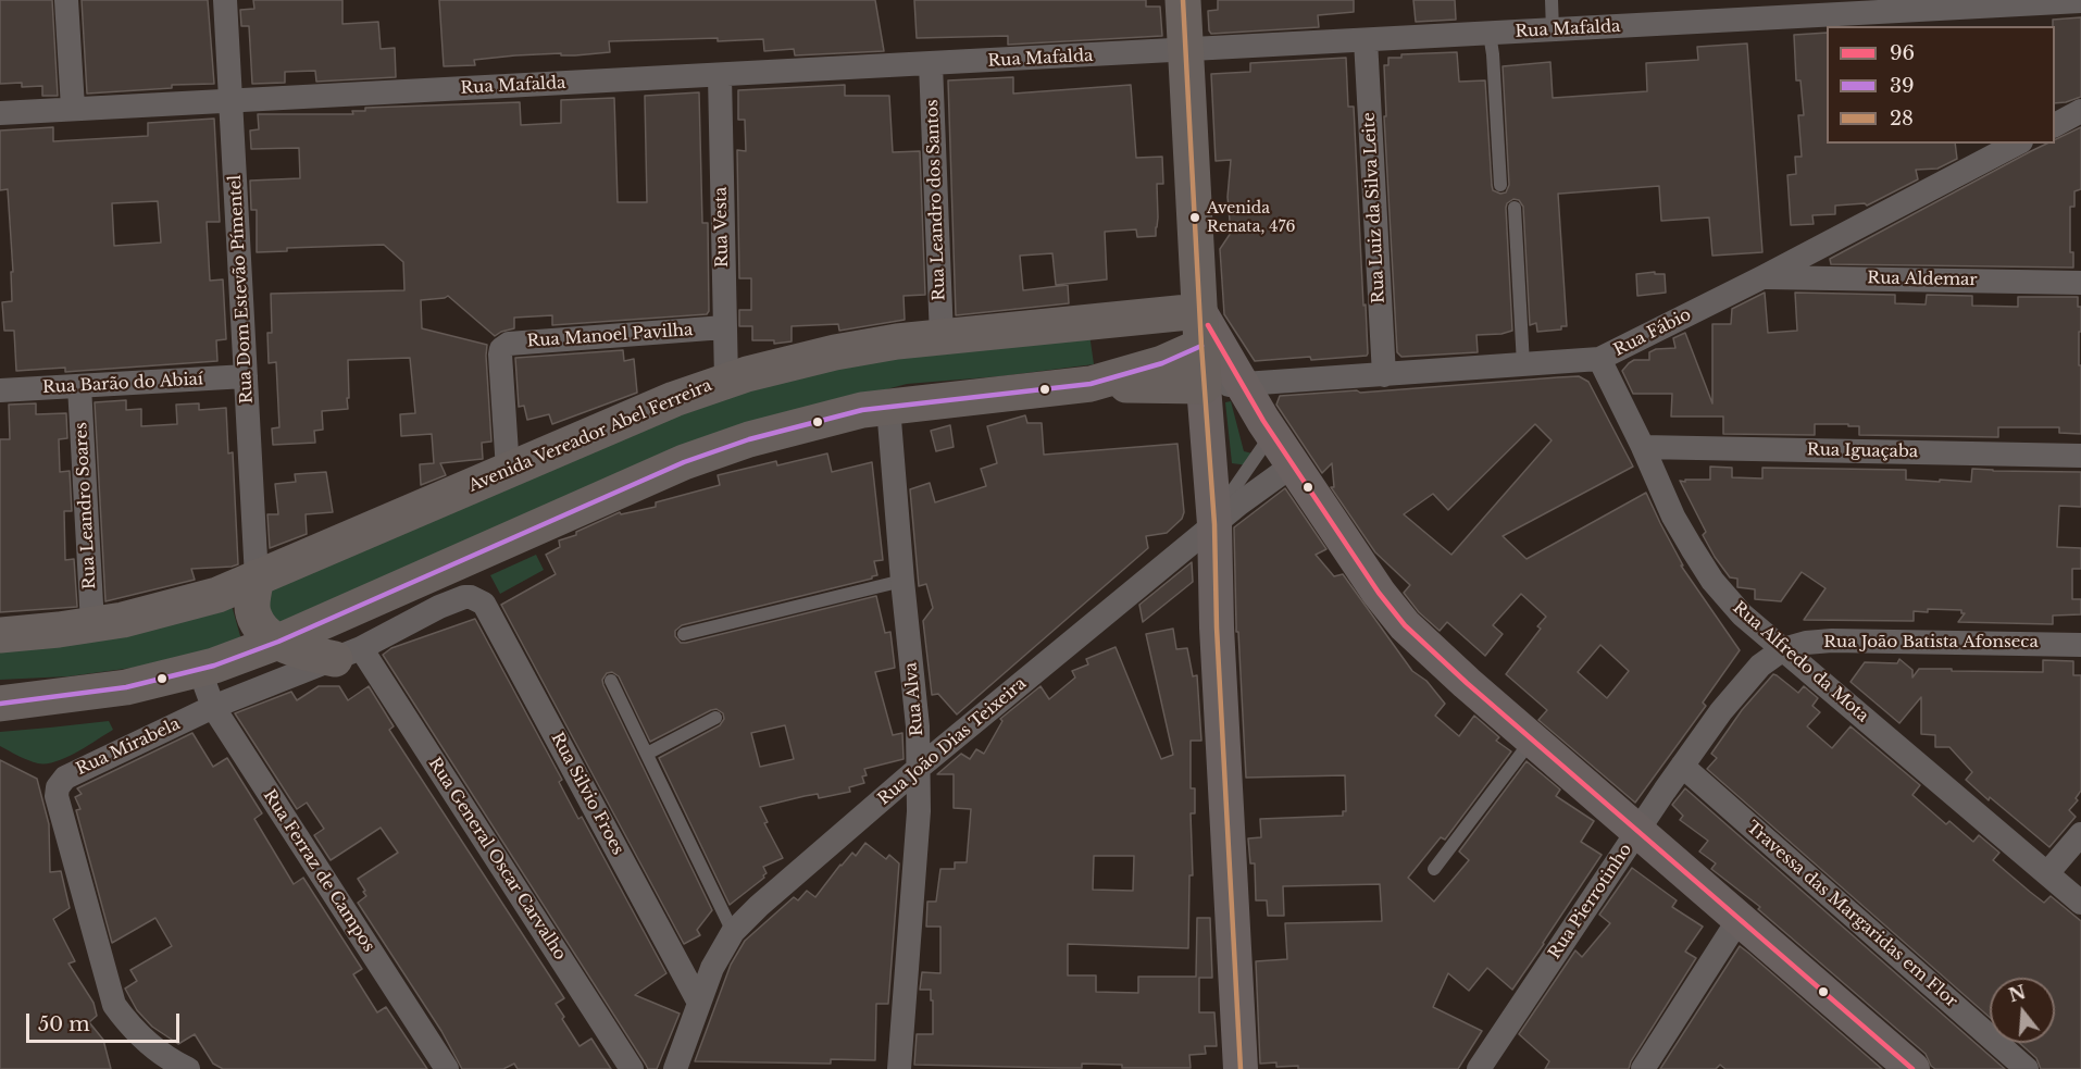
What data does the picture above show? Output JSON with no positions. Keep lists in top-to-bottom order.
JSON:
{
  "streets": {
    "main road": ["Avenida Vereador Abel Ferreira"],
    "street": [
      "Rua Mafalda",
      "Rua Leandro dos Santos",
      "Rua Luiz da Silva Leite",
      "Rua Vesta",
      "Rua Aldemar",
      "Rua Dom Estevão Pímentel",
      "Rua Fábio",
      "Rua Manoel Pavilha",
      "Rua Barão do Abiaí",
      "Rua Iguaçaba",
      "Rua Leandro Soares",
      "Rua João Batista Afonseca",
      "Rua Alfredo da Mota",
      "Rua Alva",
      "Rua João Dias Teixeira",
      "Rua Mirabela",
      "Rua Silvio Froes",
      "Rua General Oscar Carvalho",
      "Rua Ferraz de Campos",
      "Rua Pierrotinho",
      "Travessa das Margaridas em Flor"
    ]
  },
  "crossings": [
    ["Rua Mafalda", "Rua Leandro dos Santos"],
    ["Rua Mafalda", "Rua Luiz da Silva Leite"],
    ["Rua Mafalda", "Rua Vesta"],
    ["Rua Mafalda", "Rua Dom Estevão Pímentel"],
    ["Rua Leandro dos Santos", "Avenida Vereador Abel Ferreira"],
    ["Rua Luiz da Silva Leite", "Rua Fábio"],
    ["Rua Vesta", "Rua Manoel Pavilha"],
    ["Rua Vesta", "Avenida Vereador Abel Ferreira"],
    ["Rua Aldemar", "Rua Fábio"],
    ["Rua Dom Estevão Pímentel", "Rua Barão do Abiaí"],
    ["Rua Dom Estevão Pímentel", "Avenida Vereador Abel Ferreira"],
    ["Rua Fábio", "Rua Alfredo da Mota"],
    ["Rua Manoel Pavilha", "Avenida Vereador Abel Ferreira"],
    ["Rua Barão do Abiaí", "Rua Leandro Soares"],
    ["Avenida Vereador Abel Ferreira", "Rua Leandro Soares"],
    ["Rua Iguaçaba", "Rua Alfredo da Mota"],
    ["Rua João Batista Afonseca", "Rua Alfredo da Mota"],
    ["Rua João Batista Afonseca", "Rua Pierrotinho"],
    ["Rua Alfredo da Mota", "Rua Pierrotinho"],
    ["Rua Alva", "Rua João Dias Teixeira"],
    ["Rua João Dias Teixeira", "Rua Silvio Froes"],
    ["Rua Mirabela", "Rua Silvio Froes"],
    ["Rua Mirabela", "Rua General Oscar Carvalho"],
    ["Rua Mirabela", "Rua Ferraz de Campos"],
    ["Rua Pierrotinho", "Travessa das Margaridas em Flor"]
  ],
  "places": ["Avenida Renata, 476"],
  "lines": ["transit line 28", "transit line 96", "transit line 39"],
  "legend": ["96", "39", "28"],
  "scale_bar": "50 m",
  "north": "top"
}
